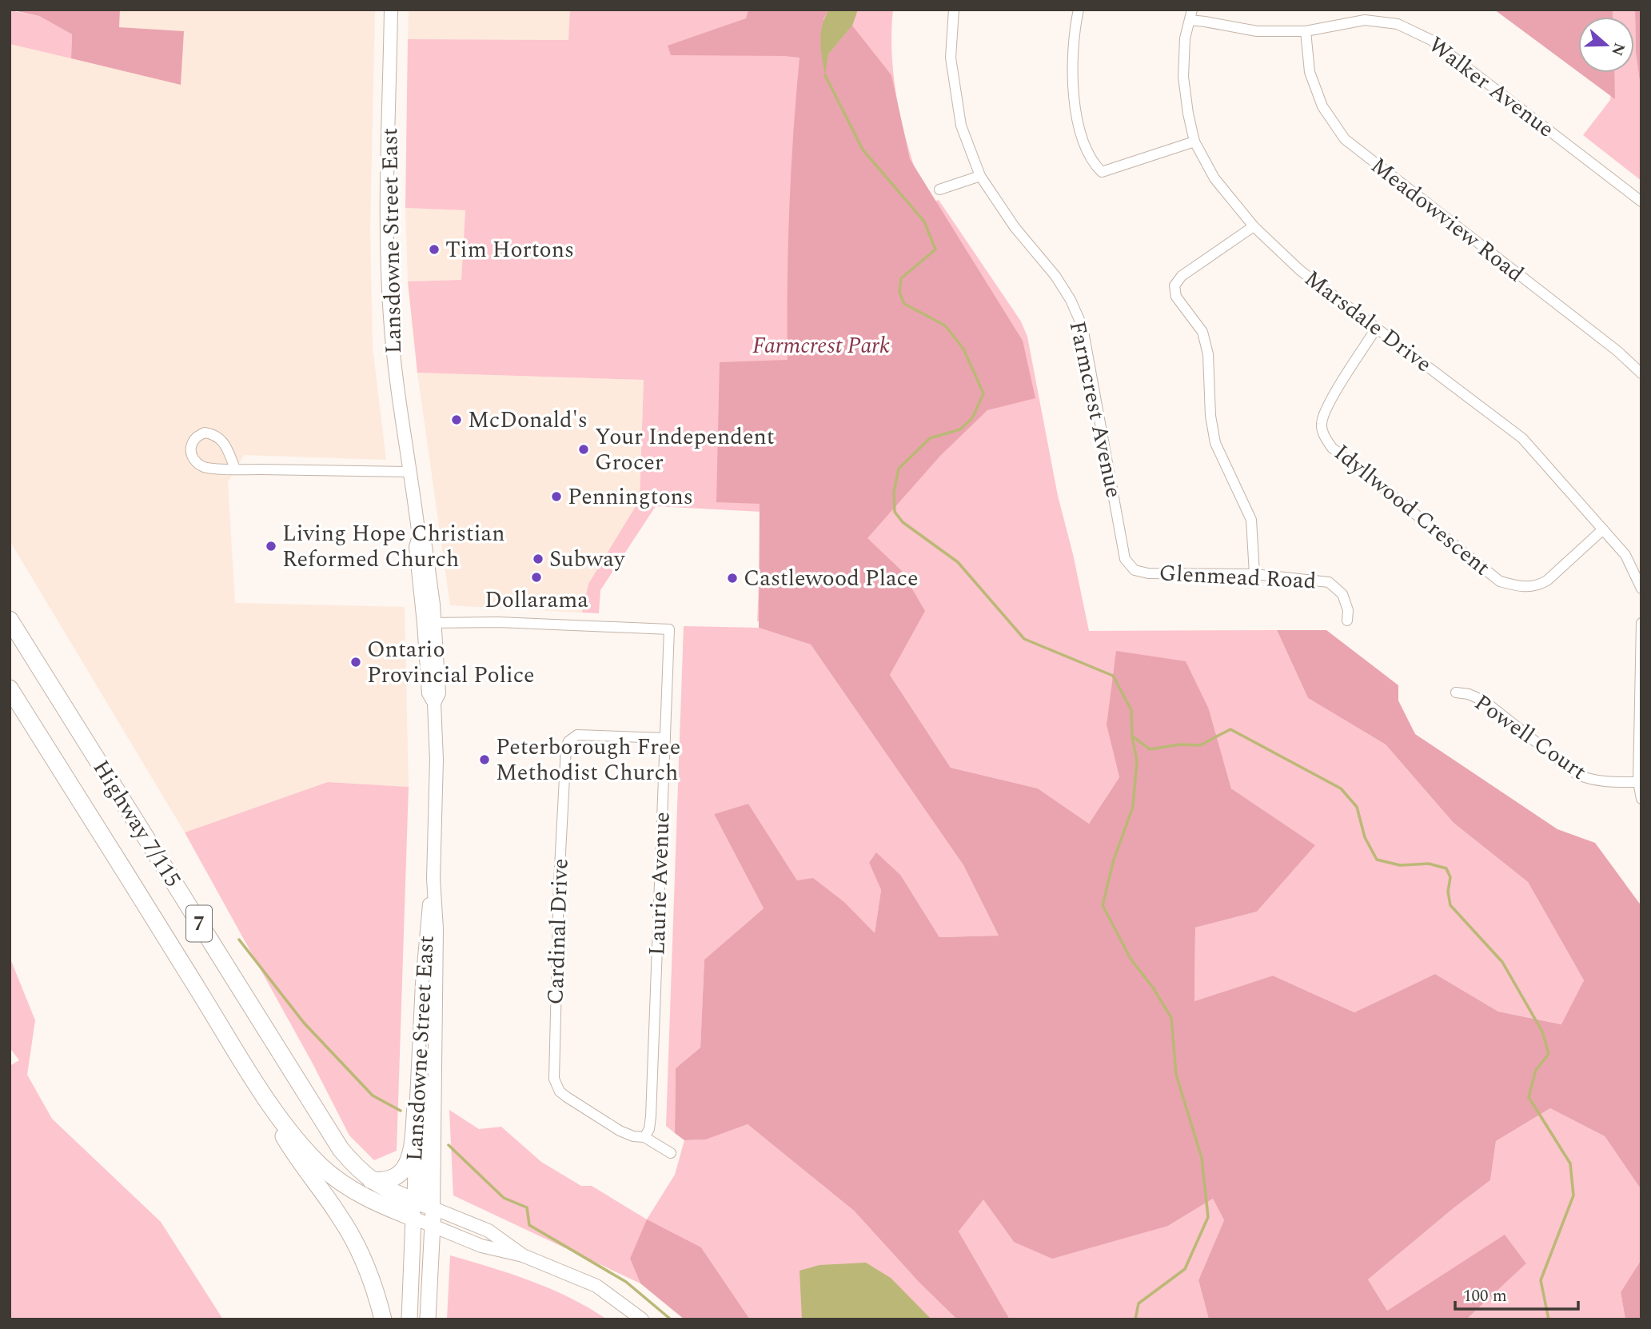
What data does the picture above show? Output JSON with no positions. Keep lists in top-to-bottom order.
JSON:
{
  "streets": {
    "highway": ["Highway 7/115", "7"],
    "main road": ["Lansdowne Street East"],
    "street": [
      "Walker Avenue",
      "Meadowview Road",
      "Marsdale Drive",
      "Farmcrest Avenue",
      "Idyllwood Crescent",
      "Glenmead Road",
      "Powell Court",
      "Laurie Avenue",
      "Cardinal Drive"
    ]
  },
  "crossings": [
    ["Walker Avenue", "Meadowview Road"],
    ["Walker Avenue", "Marsdale Drive"],
    ["Lansdowne Street East", "Highway 7/115"],
    ["Lansdowne Street East", "Laurie Avenue"],
    ["Marsdale Drive", "Idyllwood Crescent"],
    ["Farmcrest Avenue", "Glenmead Road"],
    ["Laurie Avenue", "Cardinal Drive"]
  ],
  "parks": ["Farmcrest Park"],
  "places": [
    "Tim Hortons",
    "McDonald's",
    "Your Independent Grocer",
    "Penningtons",
    "Living Hope Christian Reformed Church",
    "Subway",
    "Dollarama",
    "Castlewood Place",
    "Ontario Provincial Police",
    "Peterborough Free Methodist Church"
  ],
  "scale_bar": "100 m",
  "north": "right"
}
